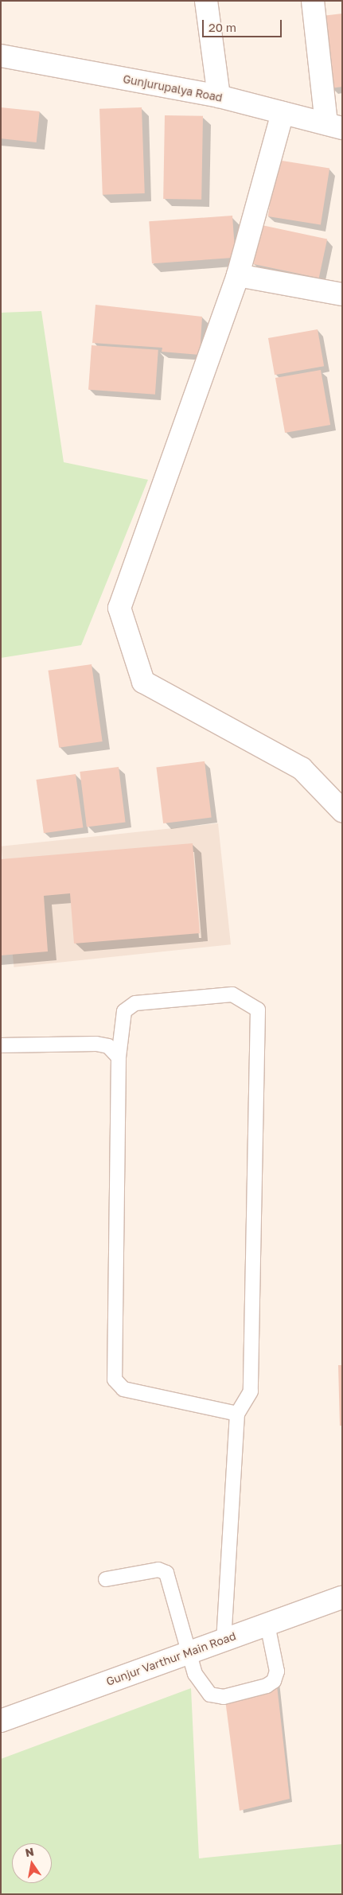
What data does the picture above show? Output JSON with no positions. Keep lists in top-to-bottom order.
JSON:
{
  "streets": {
    "street": ["Gunjurupalya Road", "Gunjur Varthur Main Road"]
  },
  "scale_bar": "20 m",
  "north": "top"
}
